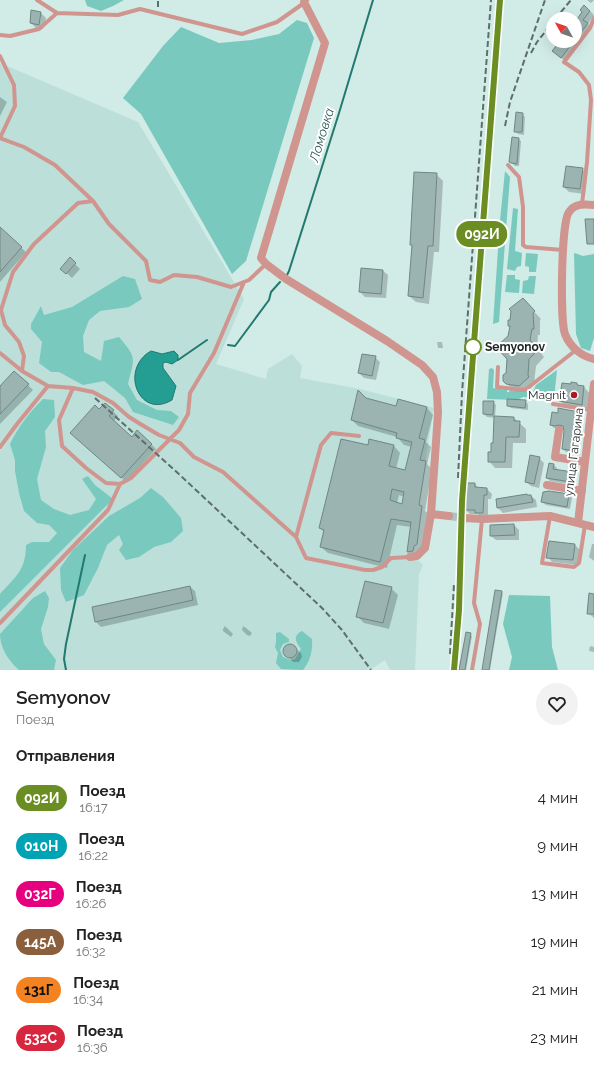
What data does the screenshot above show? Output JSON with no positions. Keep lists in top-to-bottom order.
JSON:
{
  "streets": {
    "street": ["улица Гагарина"]
  },
  "water": ["Ломовка"],
  "places": ["Semyonov", "Magnit"],
  "north": "top left",
  "page": {
    "on_map": "092И",
    "heading": [
      ["Semyonov", "Поезд"],
      "Отправления"
    ],
    "list": [
      {
        "mark": "092И",
        "name": "Поезд",
        "note": "16:17",
        "value": "4 мин"
      },
      {
        "mark": "010Н",
        "name": "Поезд",
        "note": "16:22",
        "value": "9 мин"
      },
      {
        "mark": "032Г",
        "name": "Поезд",
        "note": "16:26",
        "value": "13 мин"
      },
      {
        "mark": "145А",
        "name": "Поезд",
        "note": "16:32",
        "value": "19 мин"
      },
      {
        "mark": "131Г",
        "name": "Поезд",
        "note": "16:34",
        "value": "21 мин"
      },
      {
        "mark": "532С",
        "name": "Поезд",
        "note": "16:36",
        "value": "23 мин"
      }
    ]
  }
}
